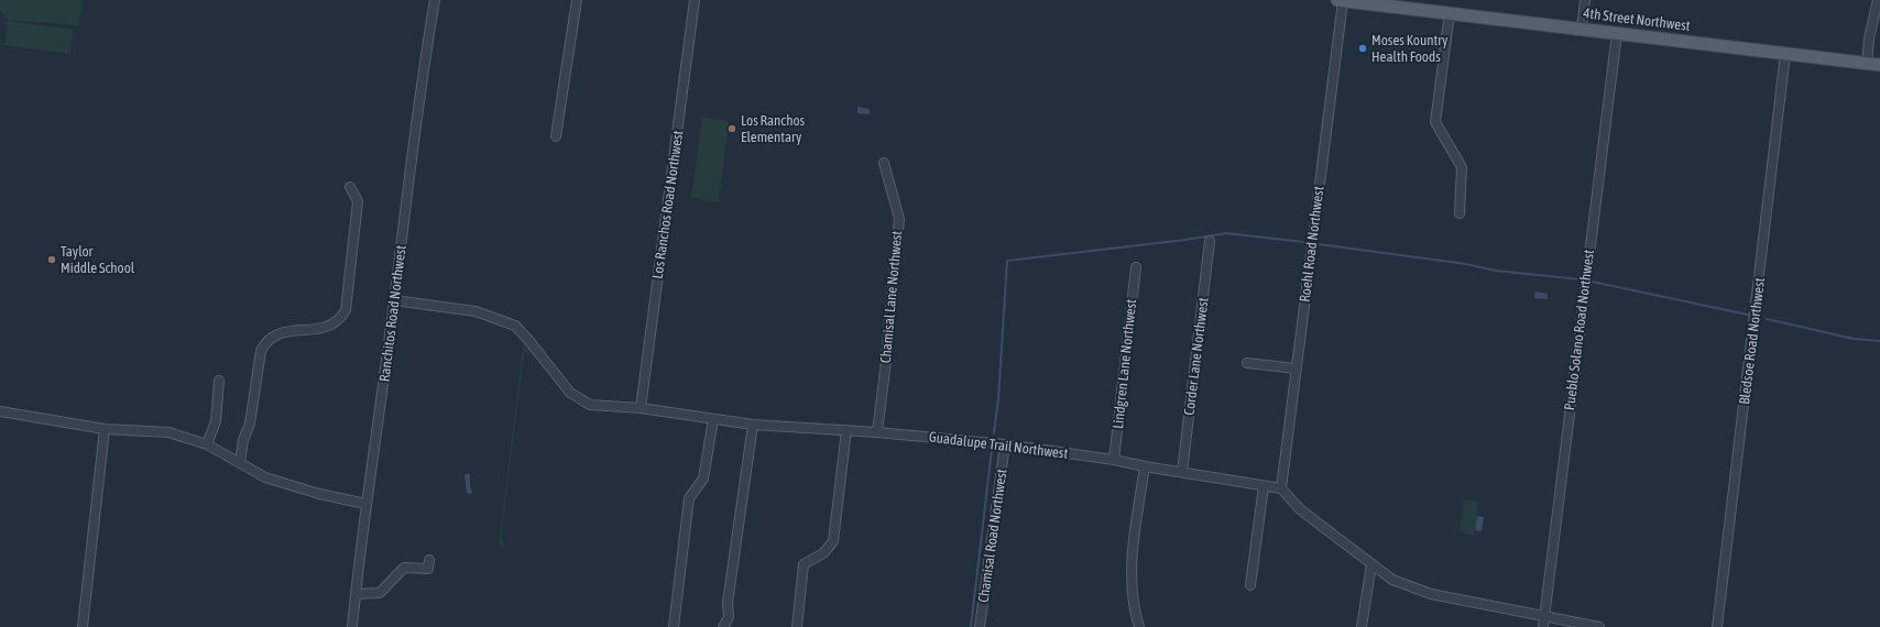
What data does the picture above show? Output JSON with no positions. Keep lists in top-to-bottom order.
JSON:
{
  "streets": {
    "main road": ["4th Street Northwest"],
    "street": [
      "Los Ranchos Road Northwest",
      "Roehl Road Northwest",
      "Chamisal Lane Northwest",
      "Ranchitos Road Northwest",
      "Pueblo Solano Road Northwest",
      "Bledsoe Road Northwest",
      "Corder Lane Northwest",
      "Lindgren Lane Northwest",
      "Guadalupe Trail Northwest",
      "Chamisal Road Northwest"
    ]
  },
  "crossings": [
    ["4th Street Northwest", "Roehl Road Northwest"],
    ["4th Street Northwest", "Pueblo Solano Road Northwest"],
    ["4th Street Northwest", "Bledsoe Road Northwest"],
    ["Los Ranchos Road Northwest", "Guadalupe Trail Northwest"],
    ["Roehl Road Northwest", "Guadalupe Trail Northwest"],
    ["Chamisal Lane Northwest", "Guadalupe Trail Northwest"],
    ["Ranchitos Road Northwest", "Guadalupe Trail Northwest"],
    ["Corder Lane Northwest", "Guadalupe Trail Northwest"],
    ["Lindgren Lane Northwest", "Guadalupe Trail Northwest"],
    ["Guadalupe Trail Northwest", "Chamisal Road Northwest"]
  ],
  "places": ["Moses Kountry Health Foods", "Los Ranchos Elementary", "Taylor Middle School"]
}
